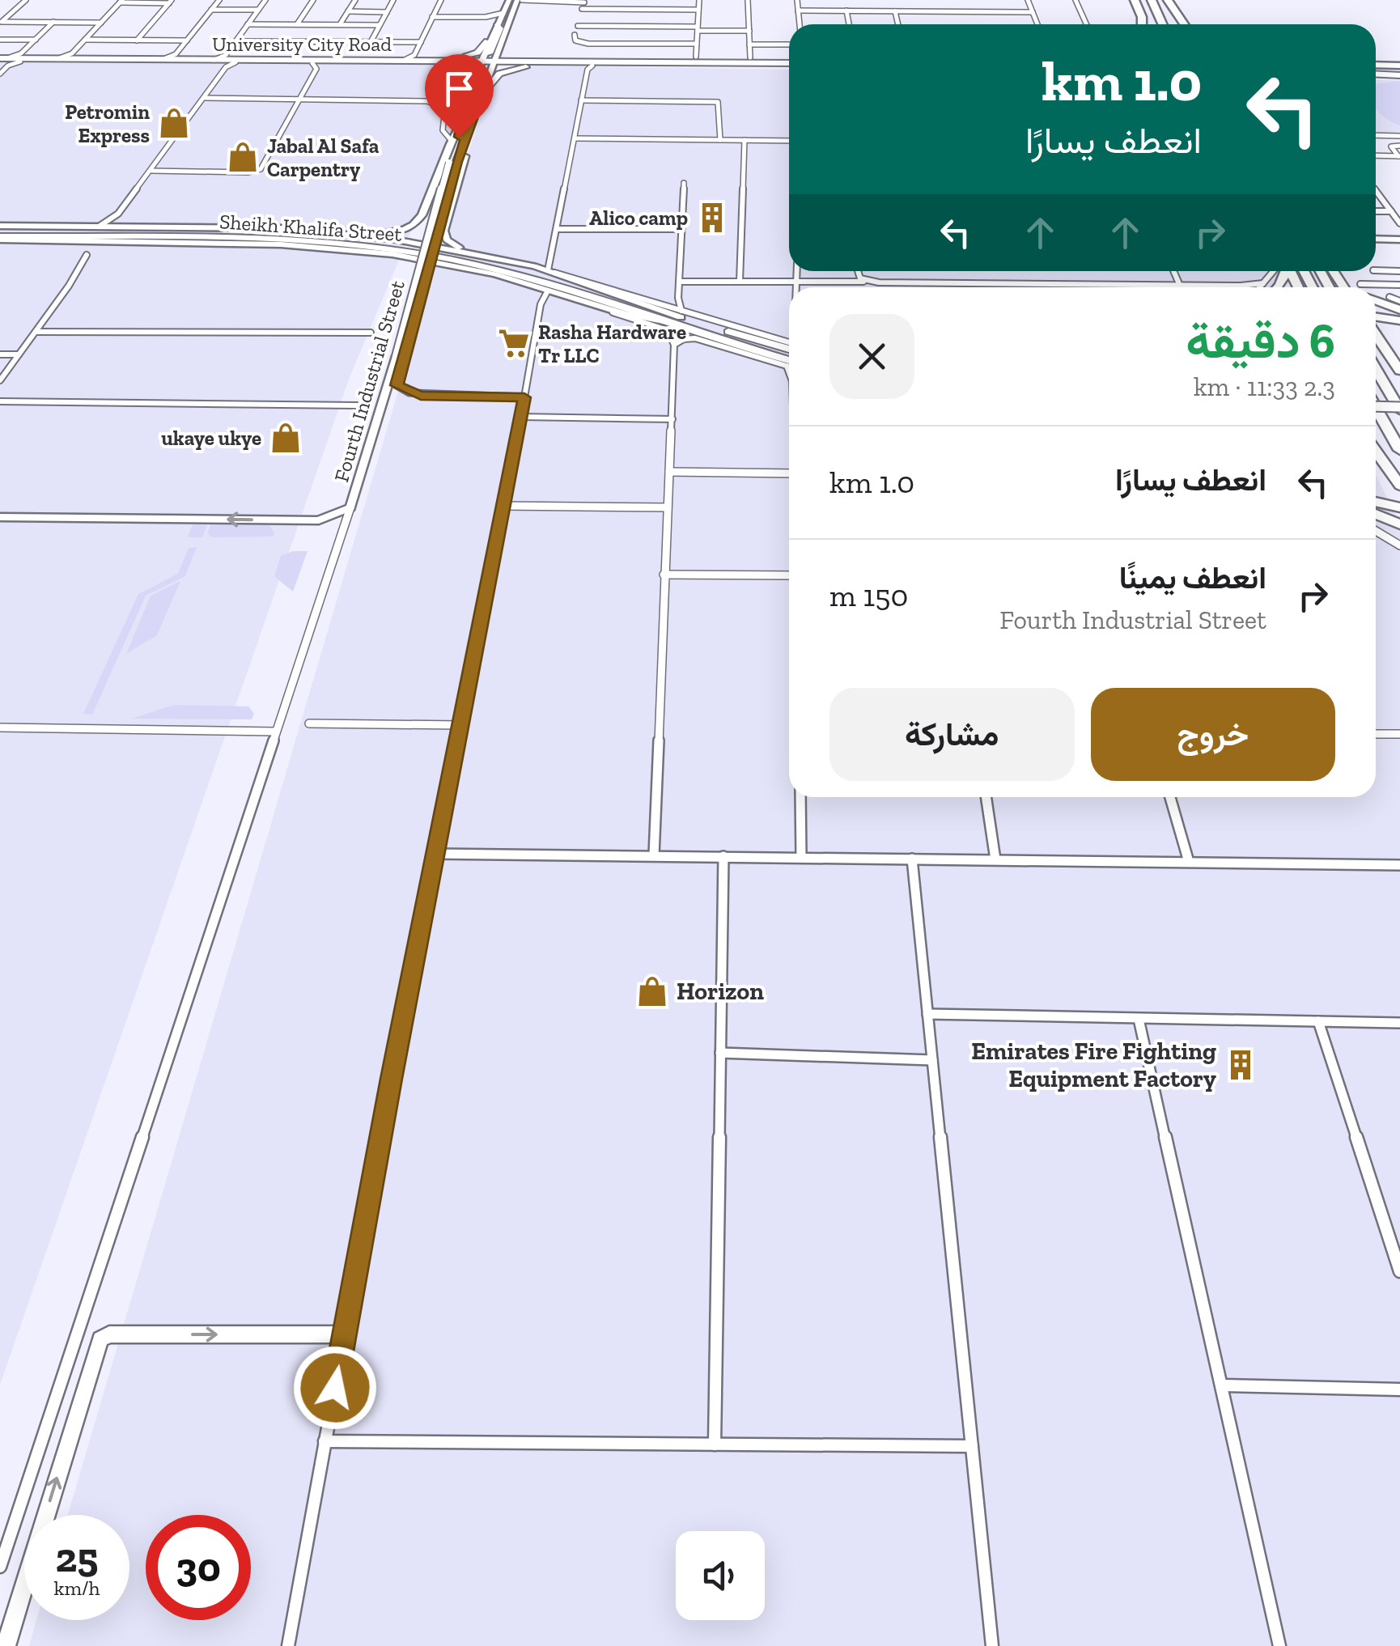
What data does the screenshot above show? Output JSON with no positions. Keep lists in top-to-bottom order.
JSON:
{
  "streets": {
    "main road": ["University City Road", "Sheikh Khalifa Street", "Fourth Industrial Street"]
  },
  "crossings": [
    ["University City Road", "Fourth Industrial Street"]
  ],
  "places": {
    "shop": [
      "Petromin Express",
      "Jabal Al Safa Carpentry",
      "ukaye ukye",
      "Horizon"
    ],
    "building": ["Alico camp", "Emirates Fire Fighting Equipment Factory"],
    "supermarket": ["Rasha Hardware Tr LLC"]
  },
  "page": {
    "turn": ["1.0 km", "انعطف يسارًا"],
    "heading": ["6 دقيقة", "2.3 km · 11:33"],
    "list": [
      {
        "name": "انعطف يسارًا",
        "value": "1.0 km"
      },
      {
        "name": "انعطف يمينًا",
        "note": "Fourth Industrial Street",
        "value": "150 m"
      }
    ],
    "buttons": ["خروج", "مشاركة"],
    "speed": "25 km/h",
    "limit": "30"
  }
}
